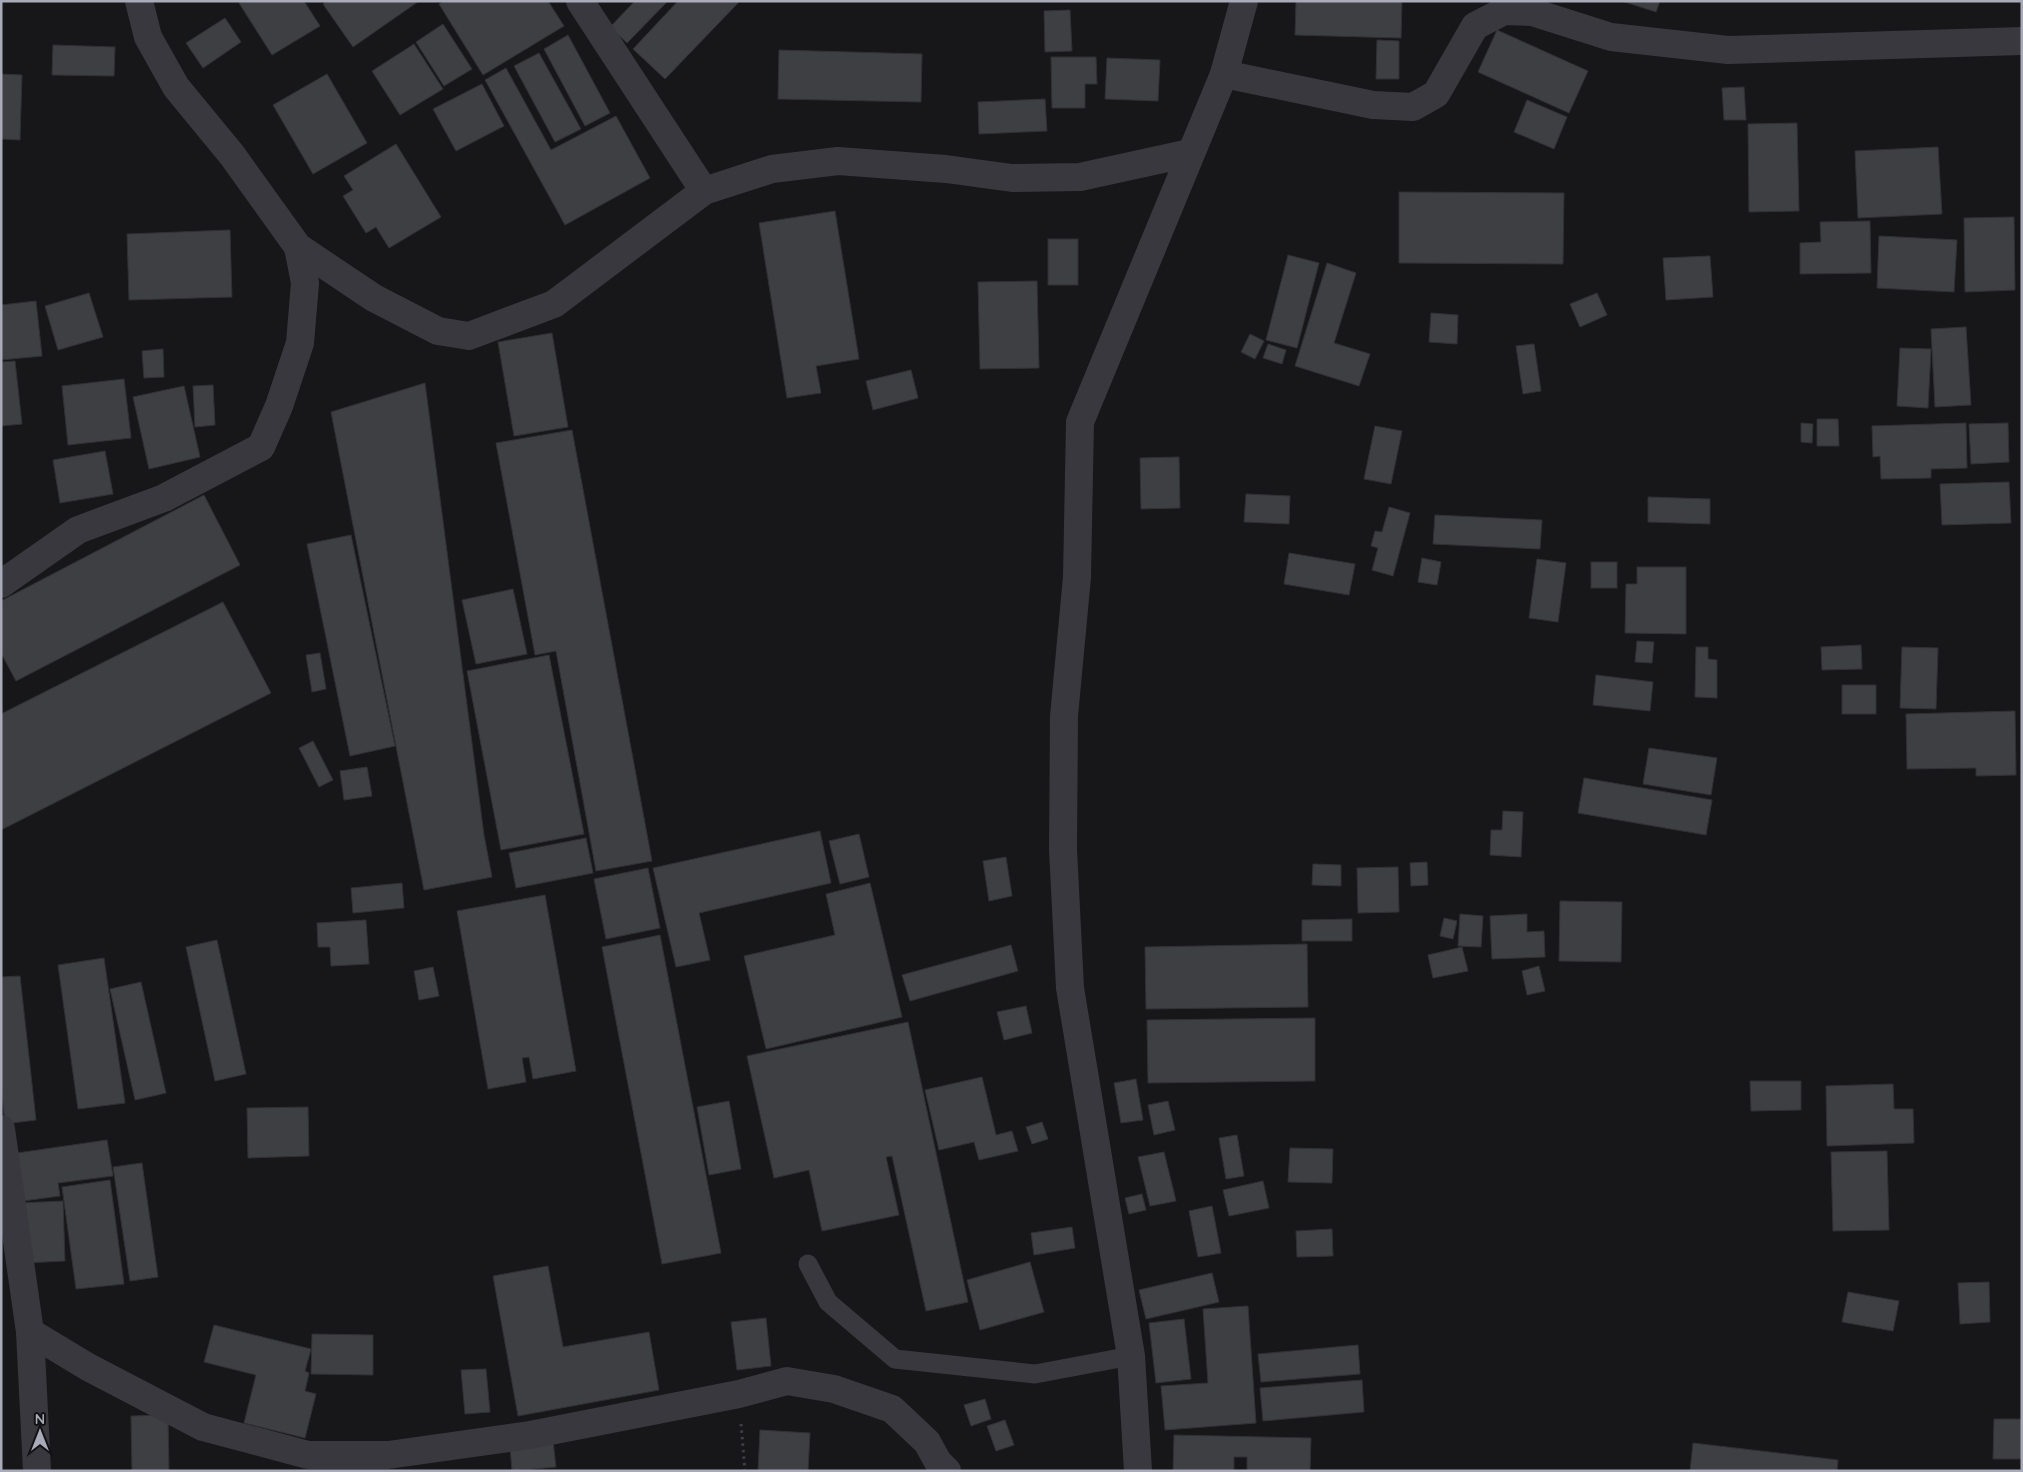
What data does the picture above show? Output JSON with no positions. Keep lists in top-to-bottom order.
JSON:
{
  "north": "top"
}
